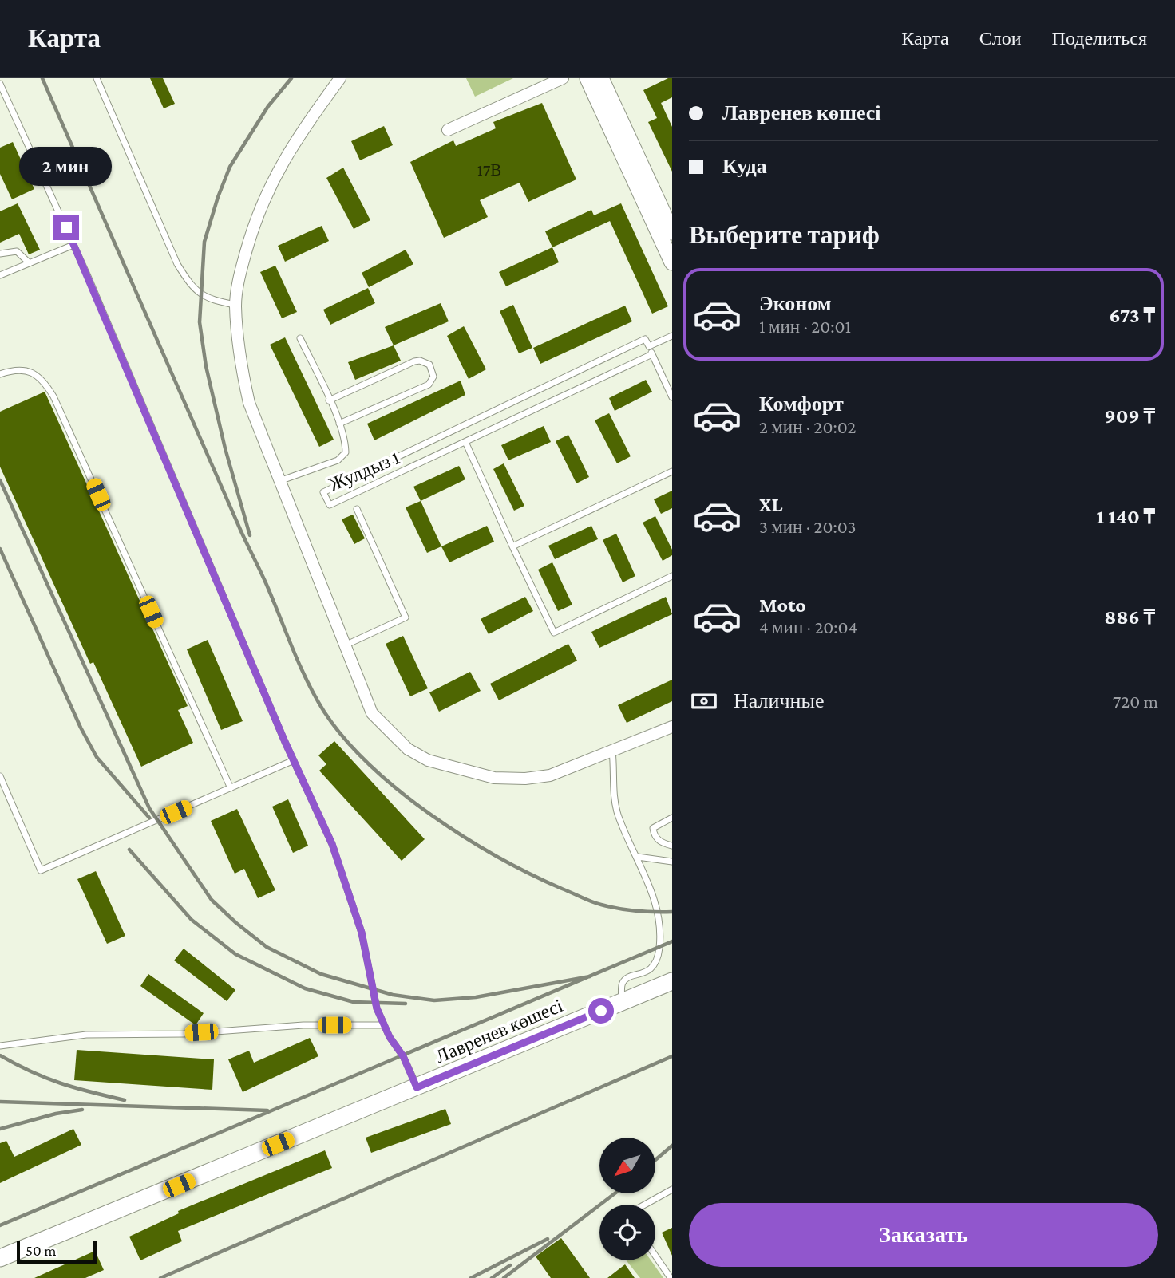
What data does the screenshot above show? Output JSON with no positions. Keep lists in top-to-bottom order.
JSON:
{
  "streets": {
    "main road": ["Лавренев көшесі"],
    "lane": ["Жулдыз 1"]
  },
  "house_numbers": ["17В"],
  "scale_bar": "50 m",
  "north": "bottom left",
  "page": {
    "header": "Карта",
    "nav": ["Карта", "Слои", "Поделиться"],
    "banner": ["Лавренев көшесі", "Куда"],
    "bubble": "2 мин",
    "heading": "Выберите тариф",
    "list": [
      {
        "name": "Эконом",
        "note": "1 мин · 20:01",
        "value": "673 ₸"
      },
      {
        "name": "Комфорт",
        "note": "2 мин · 20:02",
        "value": "909 ₸"
      },
      {
        "name": "XL",
        "note": "3 мин · 20:03",
        "value": "1 140 ₸"
      },
      {
        "name": "Moto",
        "note": "4 мин · 20:04",
        "value": "886 ₸"
      }
    ],
    "pay": ["Наличные", "720 m"],
    "buttons": "Заказать",
    "scale": "50 m"
  }
}
